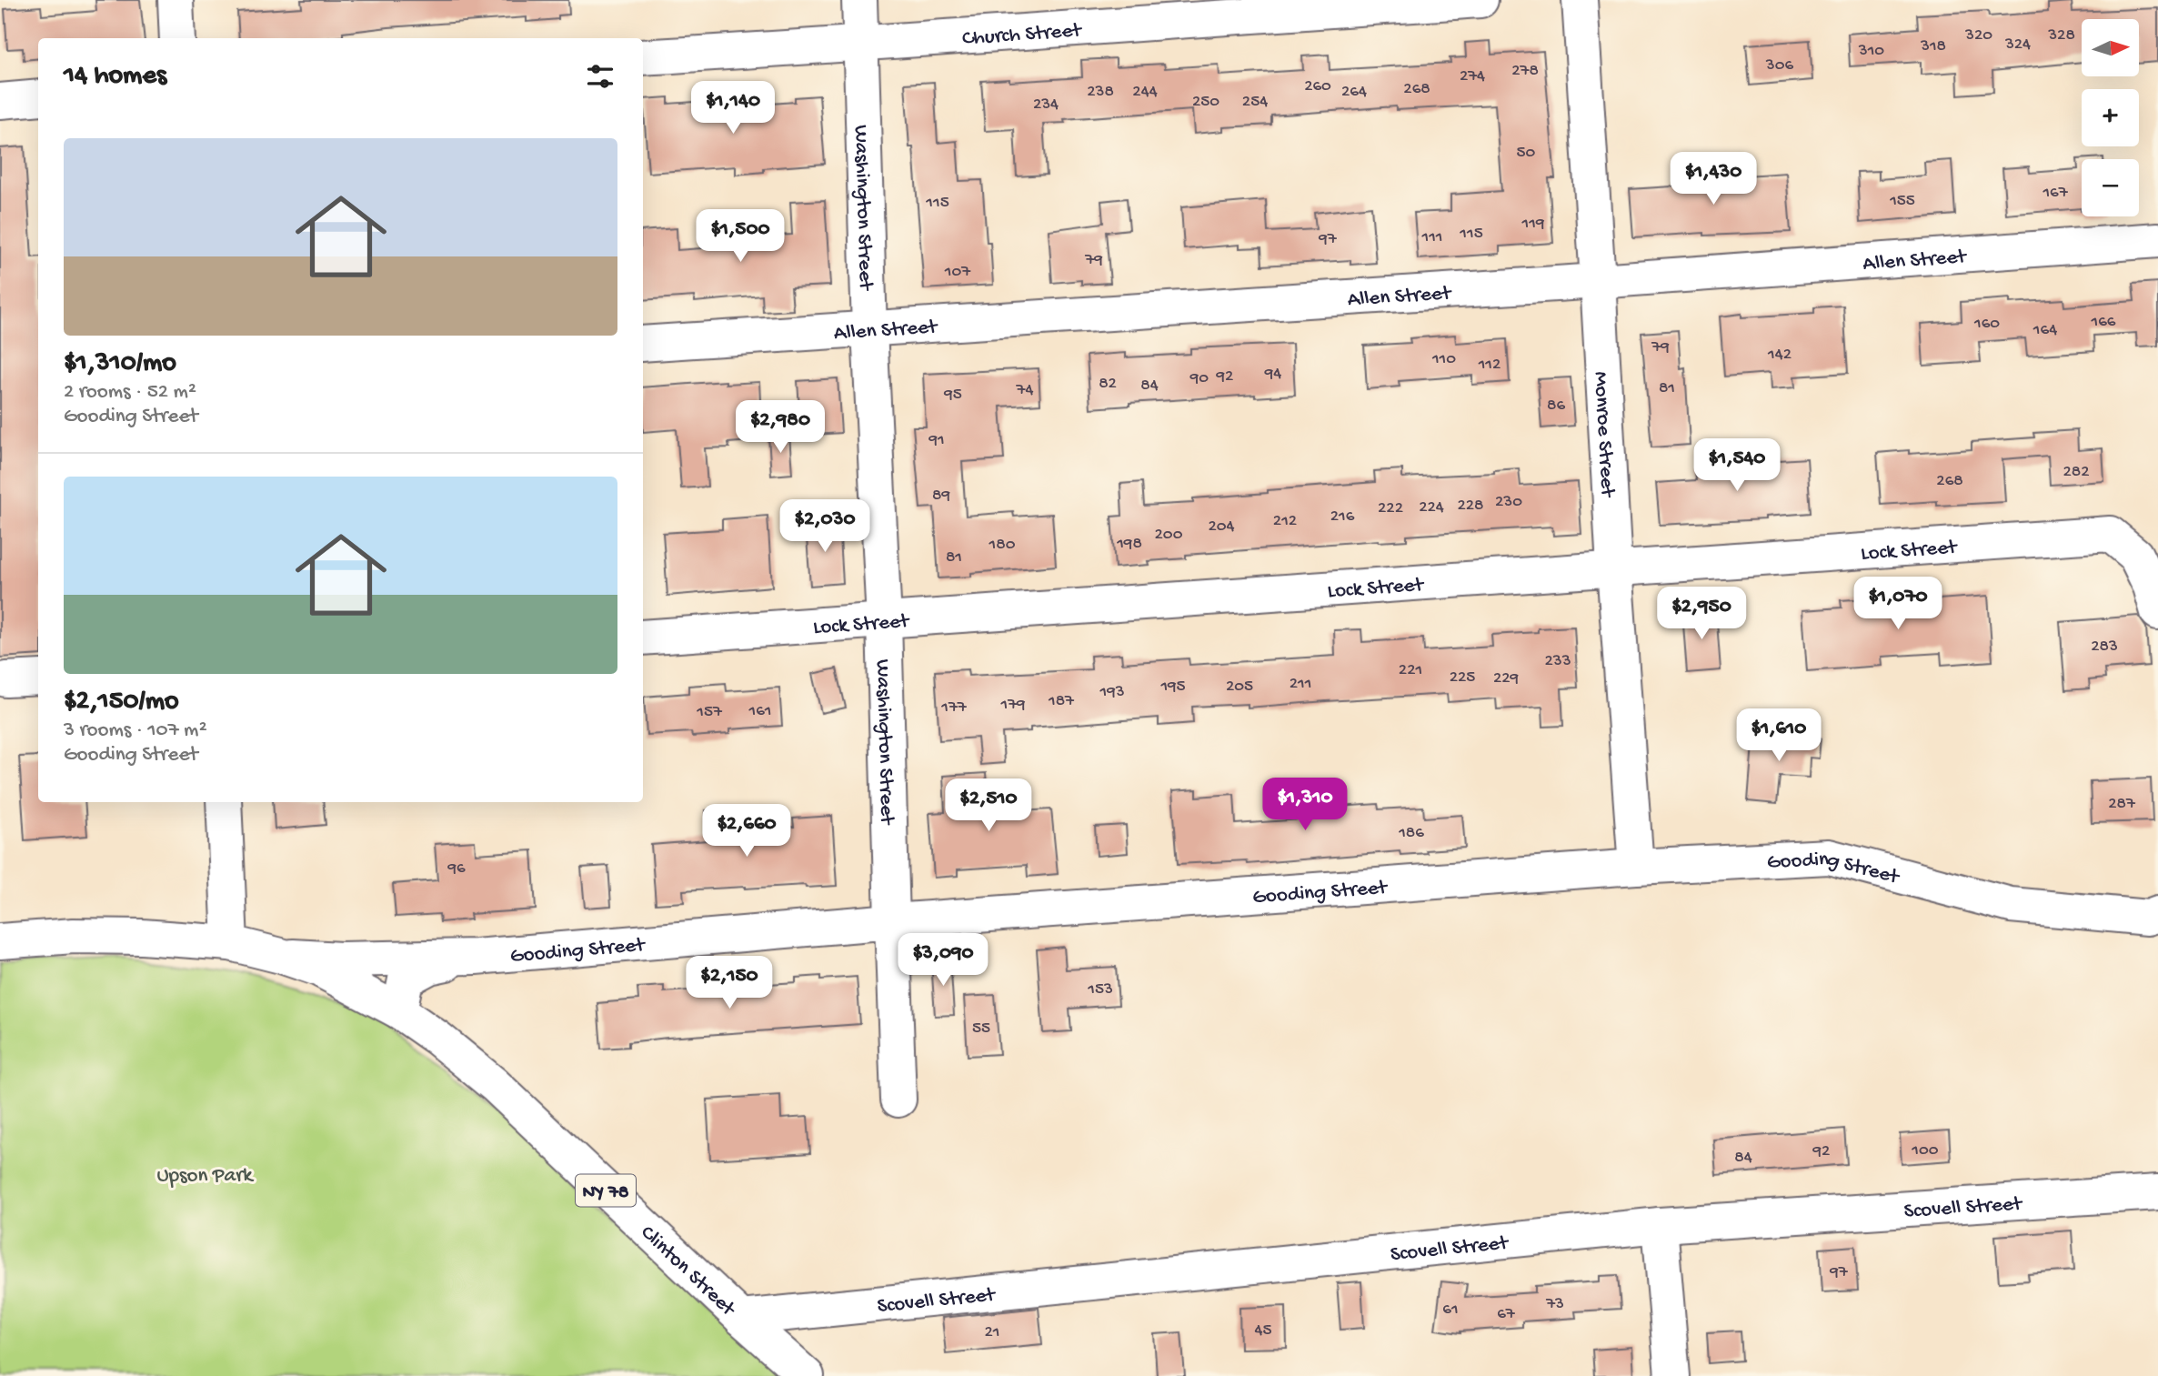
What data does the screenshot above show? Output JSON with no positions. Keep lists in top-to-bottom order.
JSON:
{
  "streets": {
    "street": [
      "Church Street",
      "Washington Street",
      "Allen Street",
      "Monroe Street",
      "Lock Street",
      "Gooding Street",
      "NY 78",
      "Scovell Street",
      "Clinton Street"
    ]
  },
  "crossings": [
    ["Church Street", "Washington Street"],
    ["Washington Street", "Allen Street"],
    ["Washington Street", "Lock Street"],
    ["Washington Street", "Gooding Street"],
    ["Allen Street", "Monroe Street"],
    ["Monroe Street", "Lock Street"],
    ["Monroe Street", "Gooding Street"],
    ["Gooding Street", "Clinton Street"],
    ["Scovell Street", "Clinton Street"]
  ],
  "parks": ["Upson Park"],
  "house_numbers": [
    "320",
    "328",
    "324",
    "318",
    "310",
    "306",
    "278",
    "274",
    "260",
    "268",
    "238",
    "244",
    "264",
    "250",
    "254",
    "234",
    "50",
    "167",
    "155",
    "115",
    "119",
    "115",
    "111",
    "97",
    "79",
    "107",
    "166",
    "160",
    "164",
    "79",
    "142",
    "110",
    "112",
    "94",
    "92",
    "90",
    "82",
    "84",
    "81",
    "74",
    "95",
    "86",
    "91",
    "282",
    "268",
    "89",
    "230",
    "228",
    "224",
    "222",
    "216",
    "212",
    "204",
    "200",
    "198",
    "180",
    "81",
    "283",
    "233",
    "221",
    "225",
    "229",
    "211",
    "195",
    "205",
    "193",
    "187",
    "179",
    "177",
    "161",
    "157",
    "287",
    "186",
    "96",
    "153",
    "55",
    "100",
    "92",
    "84",
    "97",
    "73",
    "61",
    "67",
    "45",
    "21"
  ],
  "north": "right",
  "page": {
    "map_buttons": ["+", "−"],
    "heading": "14 homes",
    "price": [
      "$1,140",
      "$1,430",
      "$1,500",
      "$2,980",
      "$1,540",
      "$2,030",
      "$1,070",
      "$2,950",
      "$1,610",
      "$1,310",
      "$2,510",
      "$2,660",
      "$3,090",
      "$2,150"
    ],
    "list": [
      {
        "name": "$1,310/mo",
        "note": "2 rooms · 52 m² · Gooding Street"
      },
      {
        "name": "$2,150/mo",
        "note": "3 rooms · 107 m² · Gooding Street"
      }
    ]
  }
}
